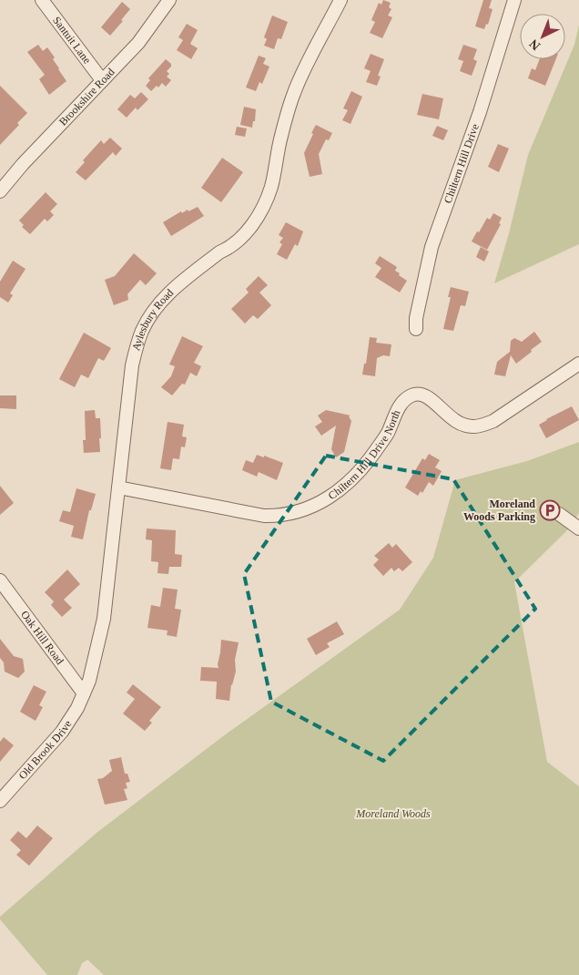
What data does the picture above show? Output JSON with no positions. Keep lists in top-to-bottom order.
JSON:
{
  "streets": {
    "street": [
      "Santuit Lane",
      "Brookshire Road",
      "Chiltern Hill Drive",
      "Aylesbury Road",
      "Chiltern Hill Drive North",
      "Oak Hill Road",
      "Old Brook Drive"
    ]
  },
  "crossings": [
    ["Santuit Lane", "Brookshire Road"],
    ["Aylesbury Road", "Chiltern Hill Drive North"],
    ["Aylesbury Road", "Oak Hill Road"],
    ["Aylesbury Road", "Old Brook Drive"],
    ["Oak Hill Road", "Old Brook Drive"]
  ],
  "parks": ["Moreland Woods"],
  "places": {
    "parking": ["Moreland Woods Parking"]
  },
  "north": "bottom left"
}
